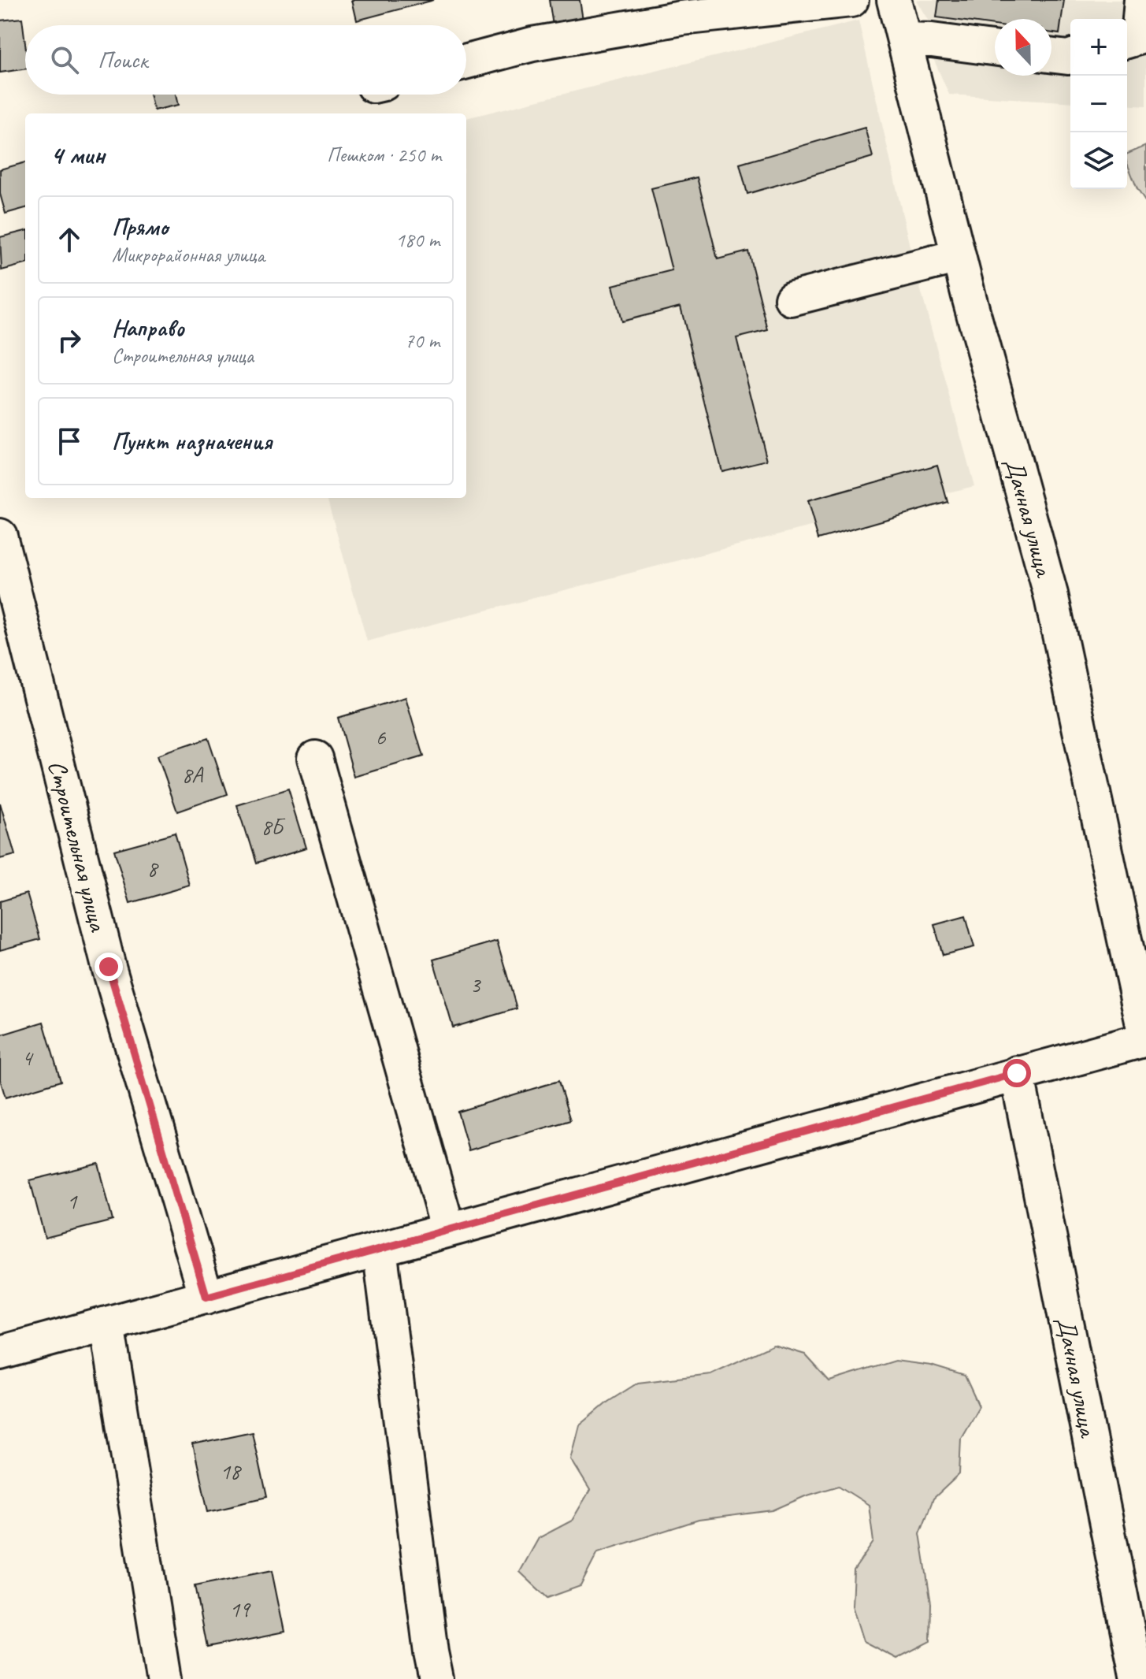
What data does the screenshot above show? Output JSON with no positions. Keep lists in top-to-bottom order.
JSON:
{
  "streets": {
    "street": ["Дачная улица", "Строительная улица"]
  },
  "house_numbers": [
    "6",
    "8А",
    "8Б",
    "8",
    "3",
    "4",
    "1",
    "18",
    "19"
  ],
  "north": "top",
  "page": {
    "map_buttons": ["+", "−"],
    "search": "Поиск",
    "heading": ["4 мин", "Пешком · 250 m"],
    "list": [
      ["Прямо", "Микрорайонная улица", "180 m"],
      ["Направо", "Строительная улица", "70 m"],
      "Пункт назначения"
    ]
  }
}
